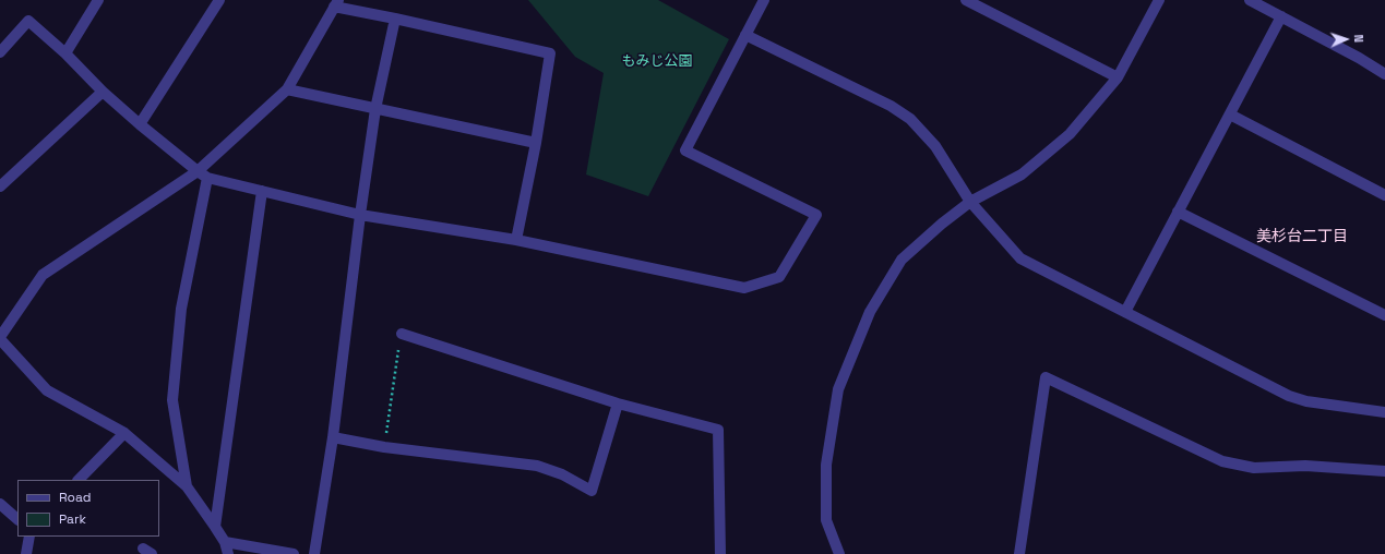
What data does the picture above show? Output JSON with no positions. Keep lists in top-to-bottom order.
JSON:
{
  "districts": ["美杉台二丁目"],
  "parks": ["もみじ公園"],
  "legend": ["Road", "Park"],
  "north": "right"
}
